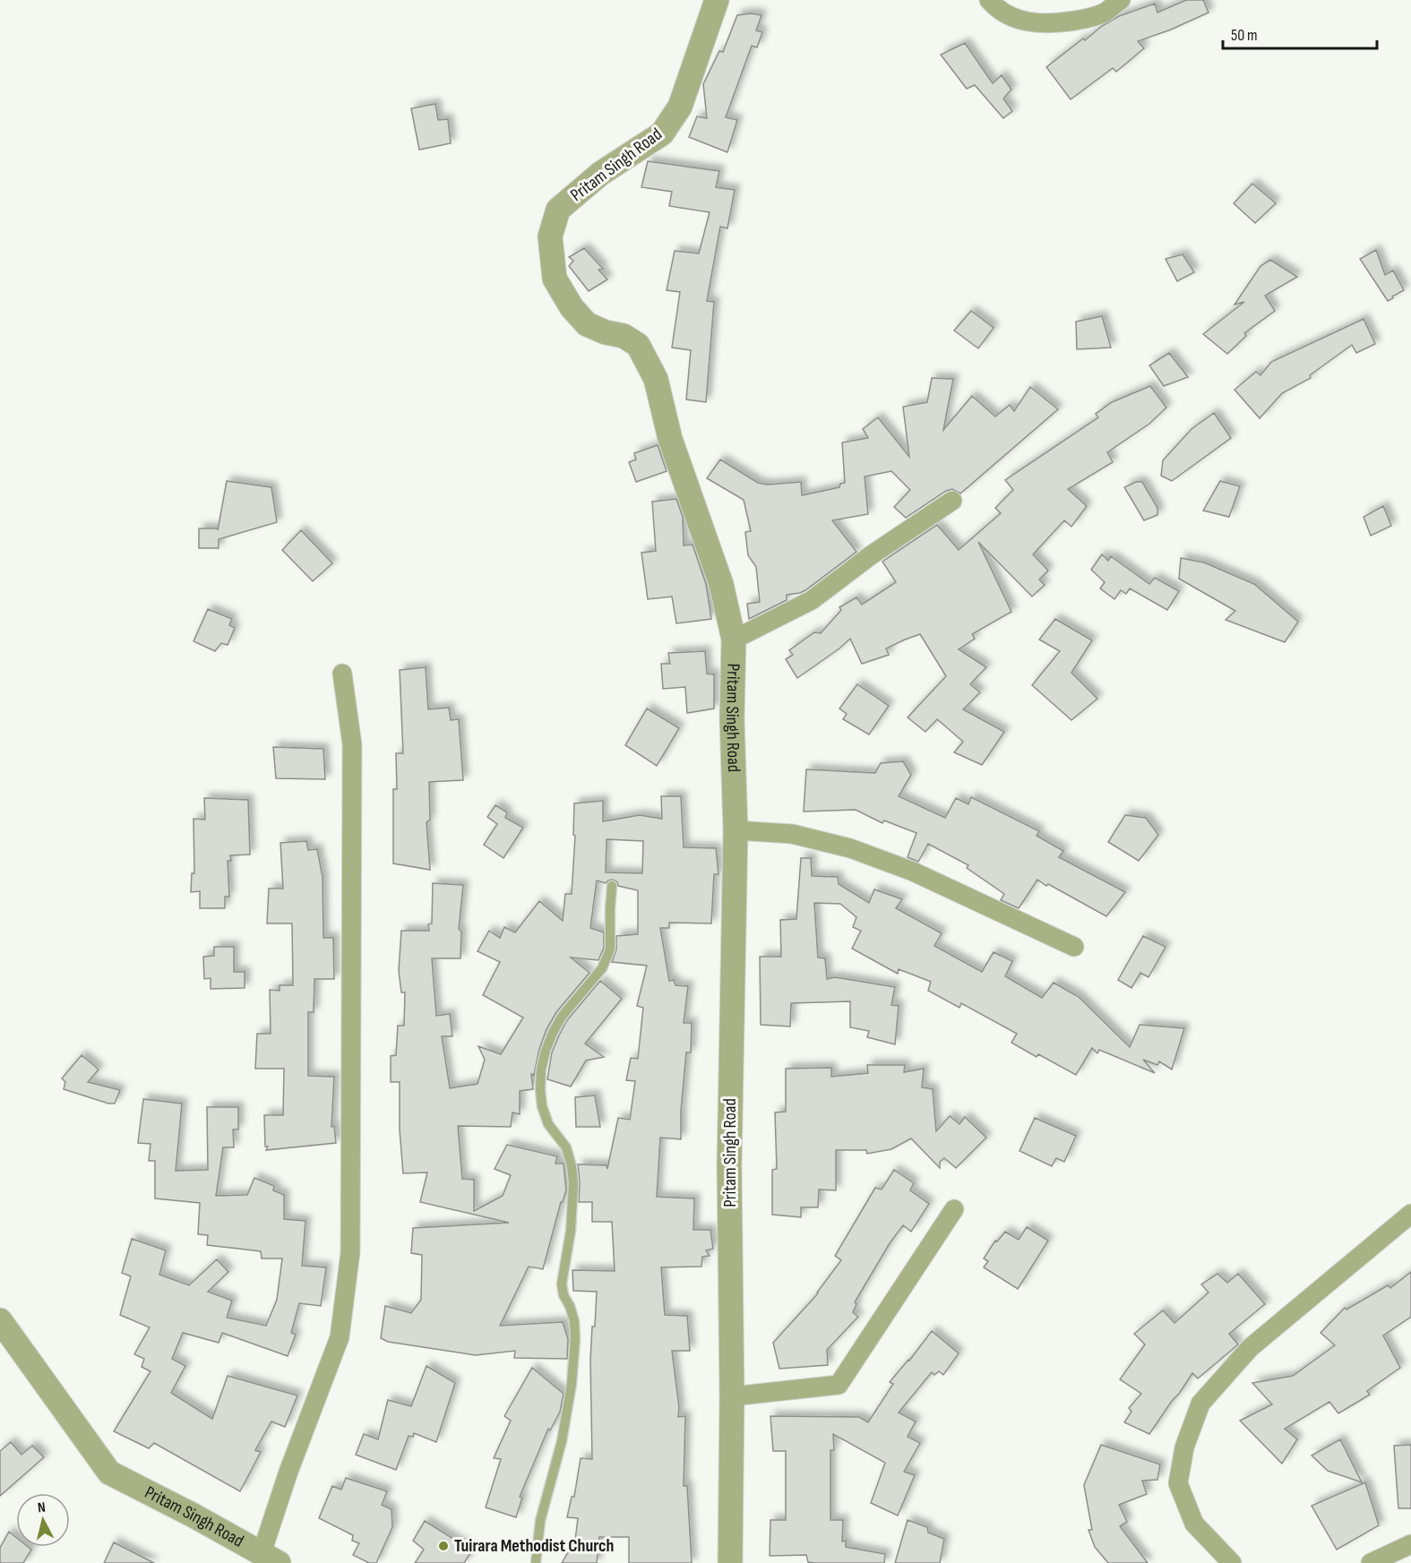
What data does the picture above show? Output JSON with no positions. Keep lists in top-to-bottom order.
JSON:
{
  "streets": {
    "street": ["Pritam Singh Road"]
  },
  "places": ["Tuirara Methodist Church"],
  "scale_bar": "50 m",
  "north": "top"
}
